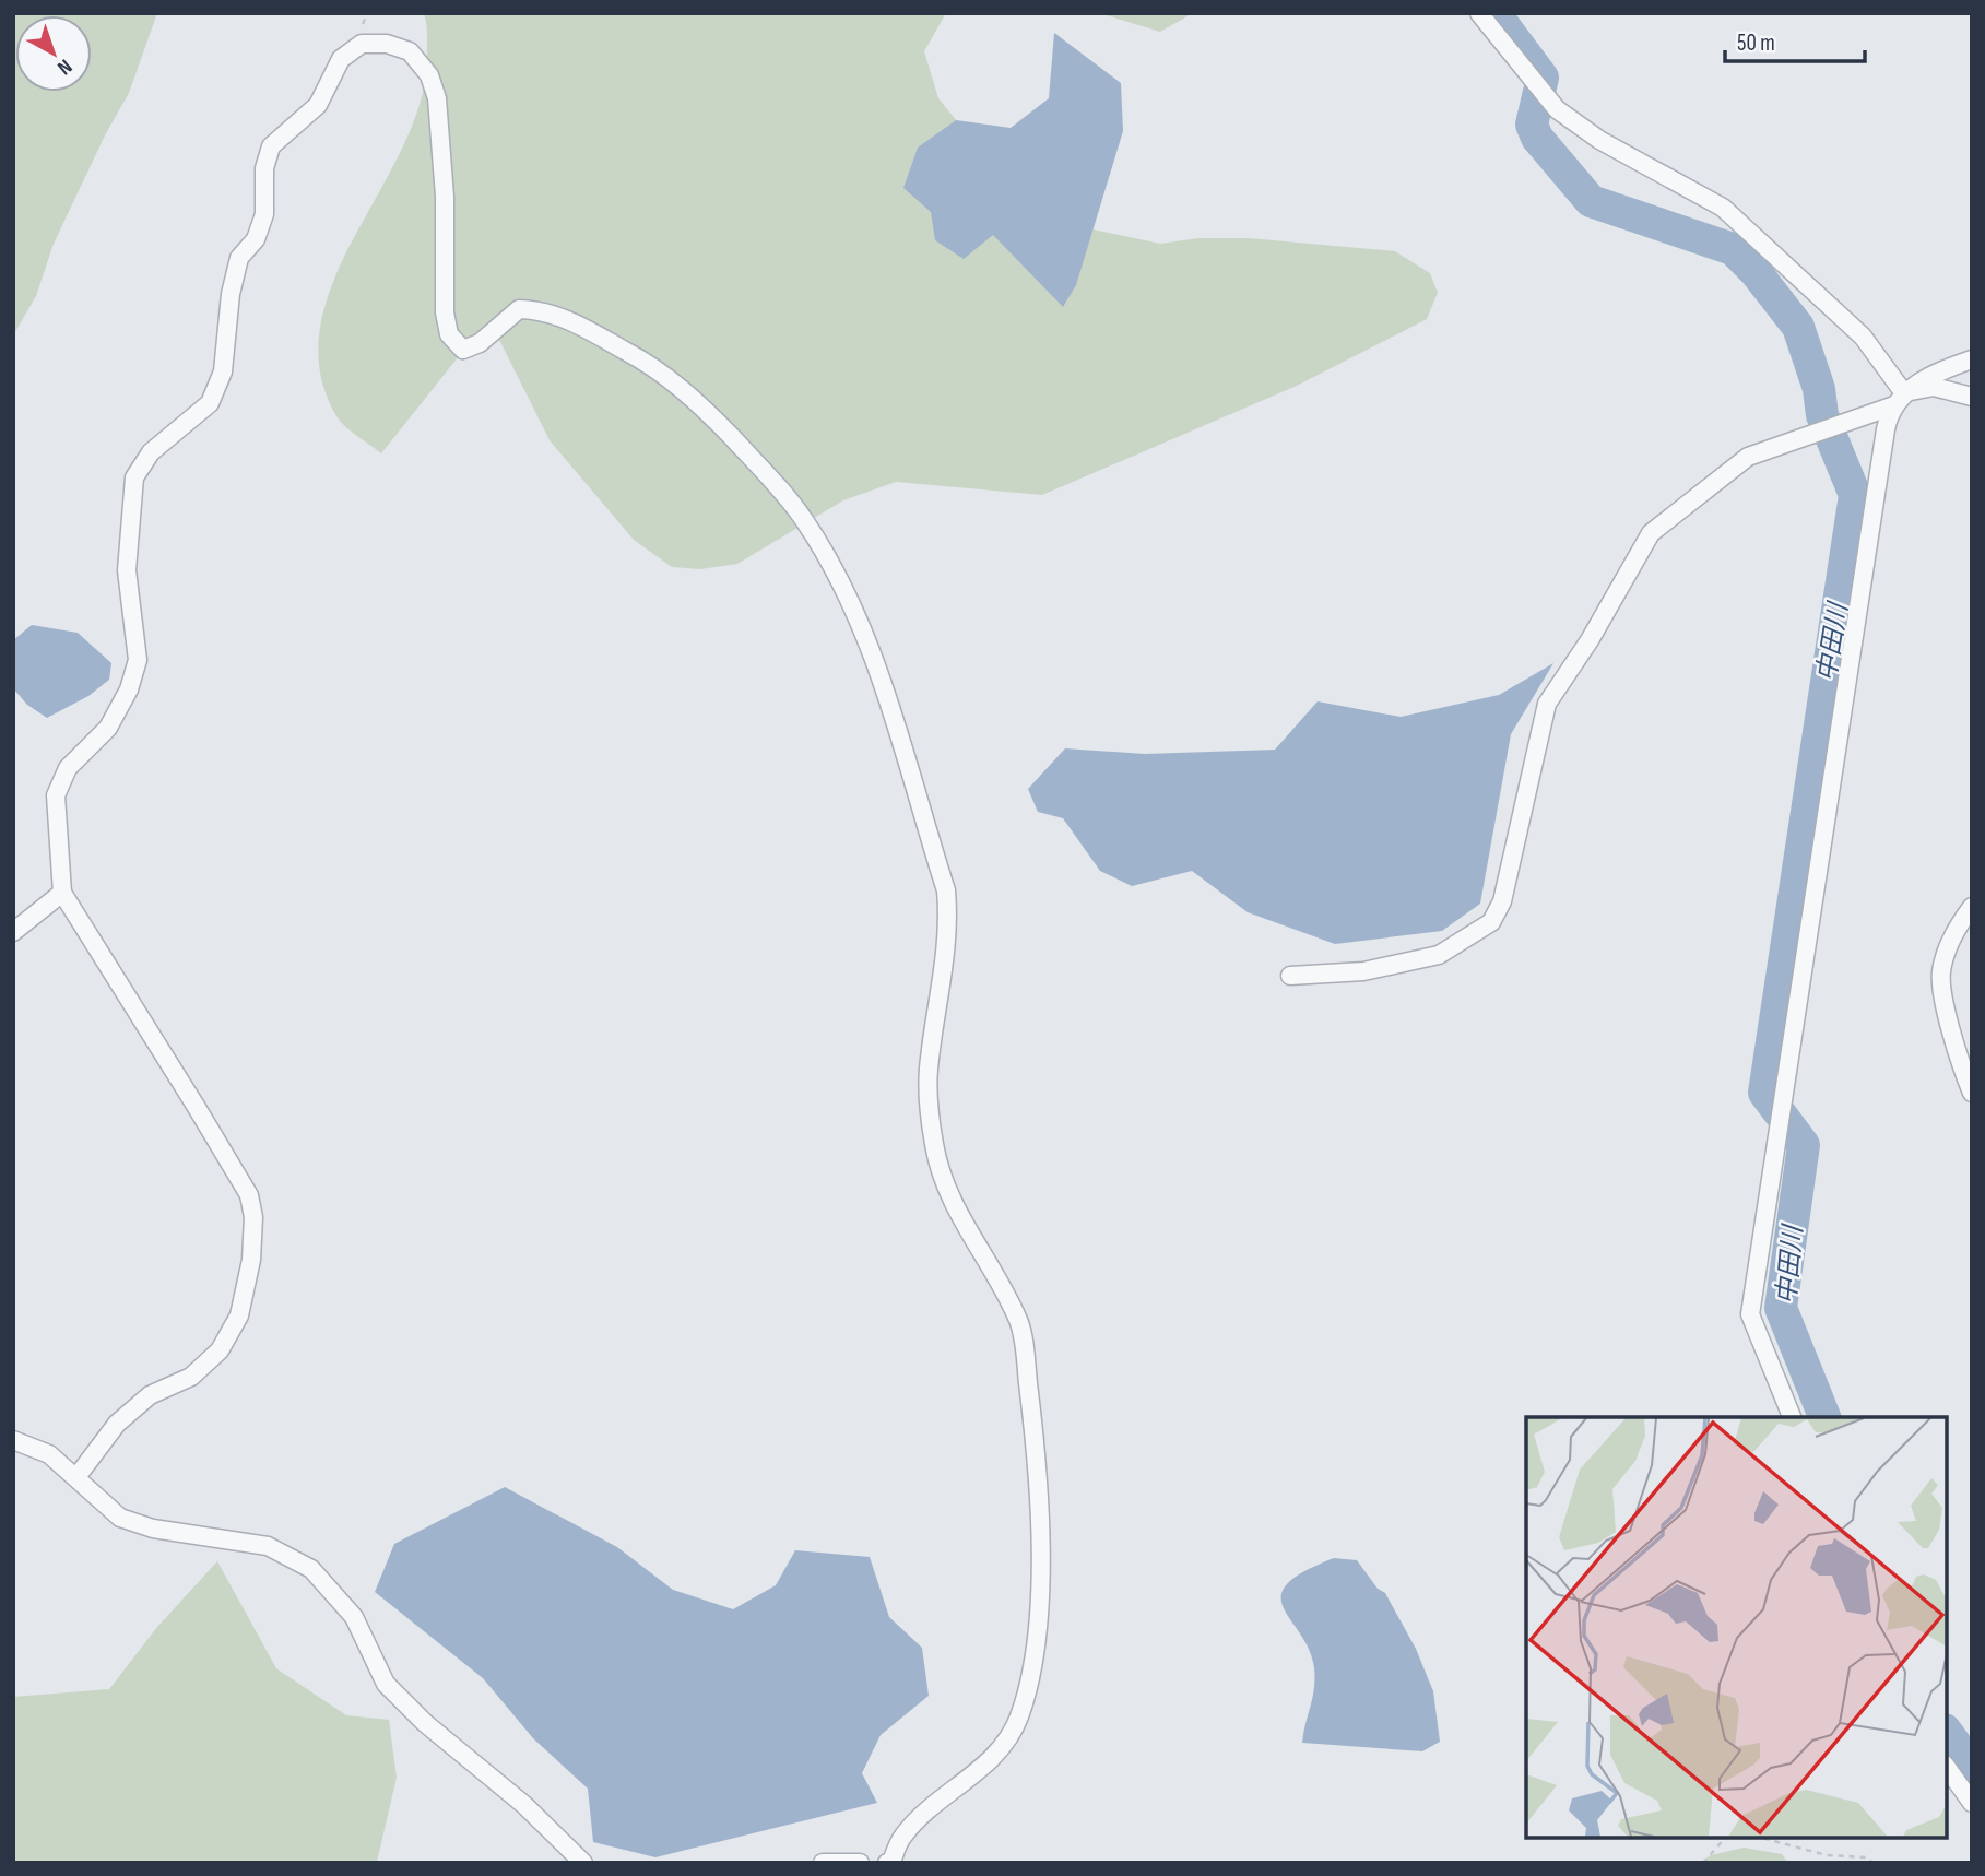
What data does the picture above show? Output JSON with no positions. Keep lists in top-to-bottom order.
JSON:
{
  "water": ["中田川"],
  "scale_bar": "50 m",
  "north": "bottom right"
}
